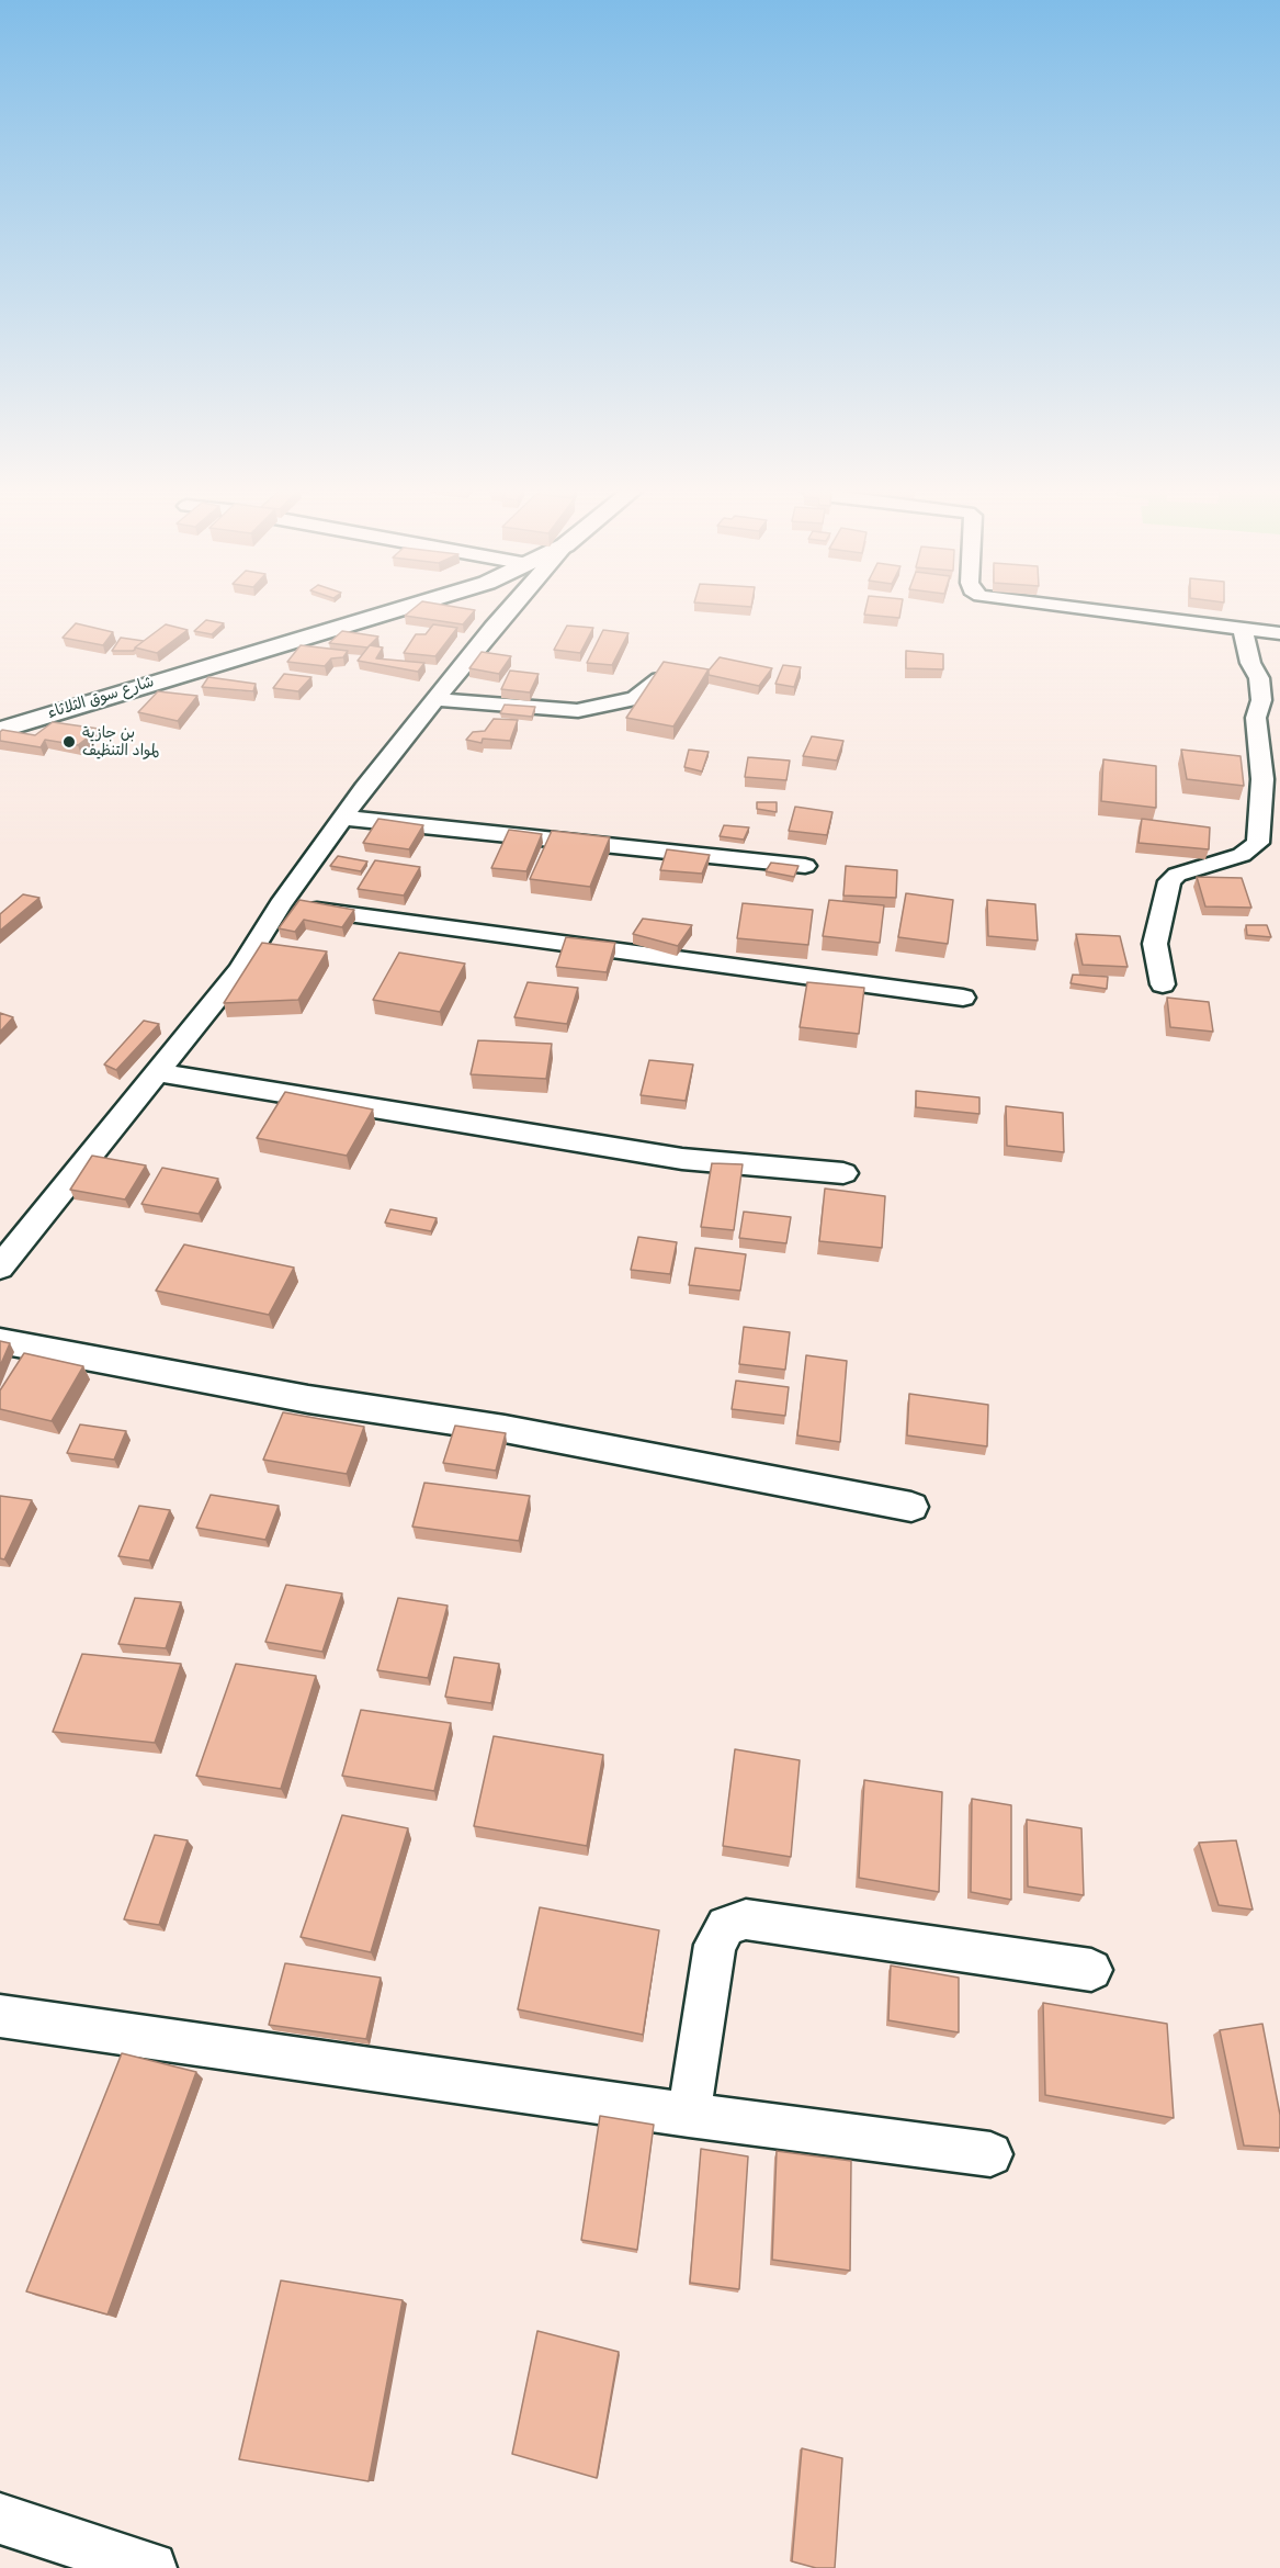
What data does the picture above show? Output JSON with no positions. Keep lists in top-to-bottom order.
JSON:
{
  "streets": {
    "street": ["شارع سوق الثلاثاء"]
  },
  "places": ["بن جازية لمواد التنظيف"]
}
